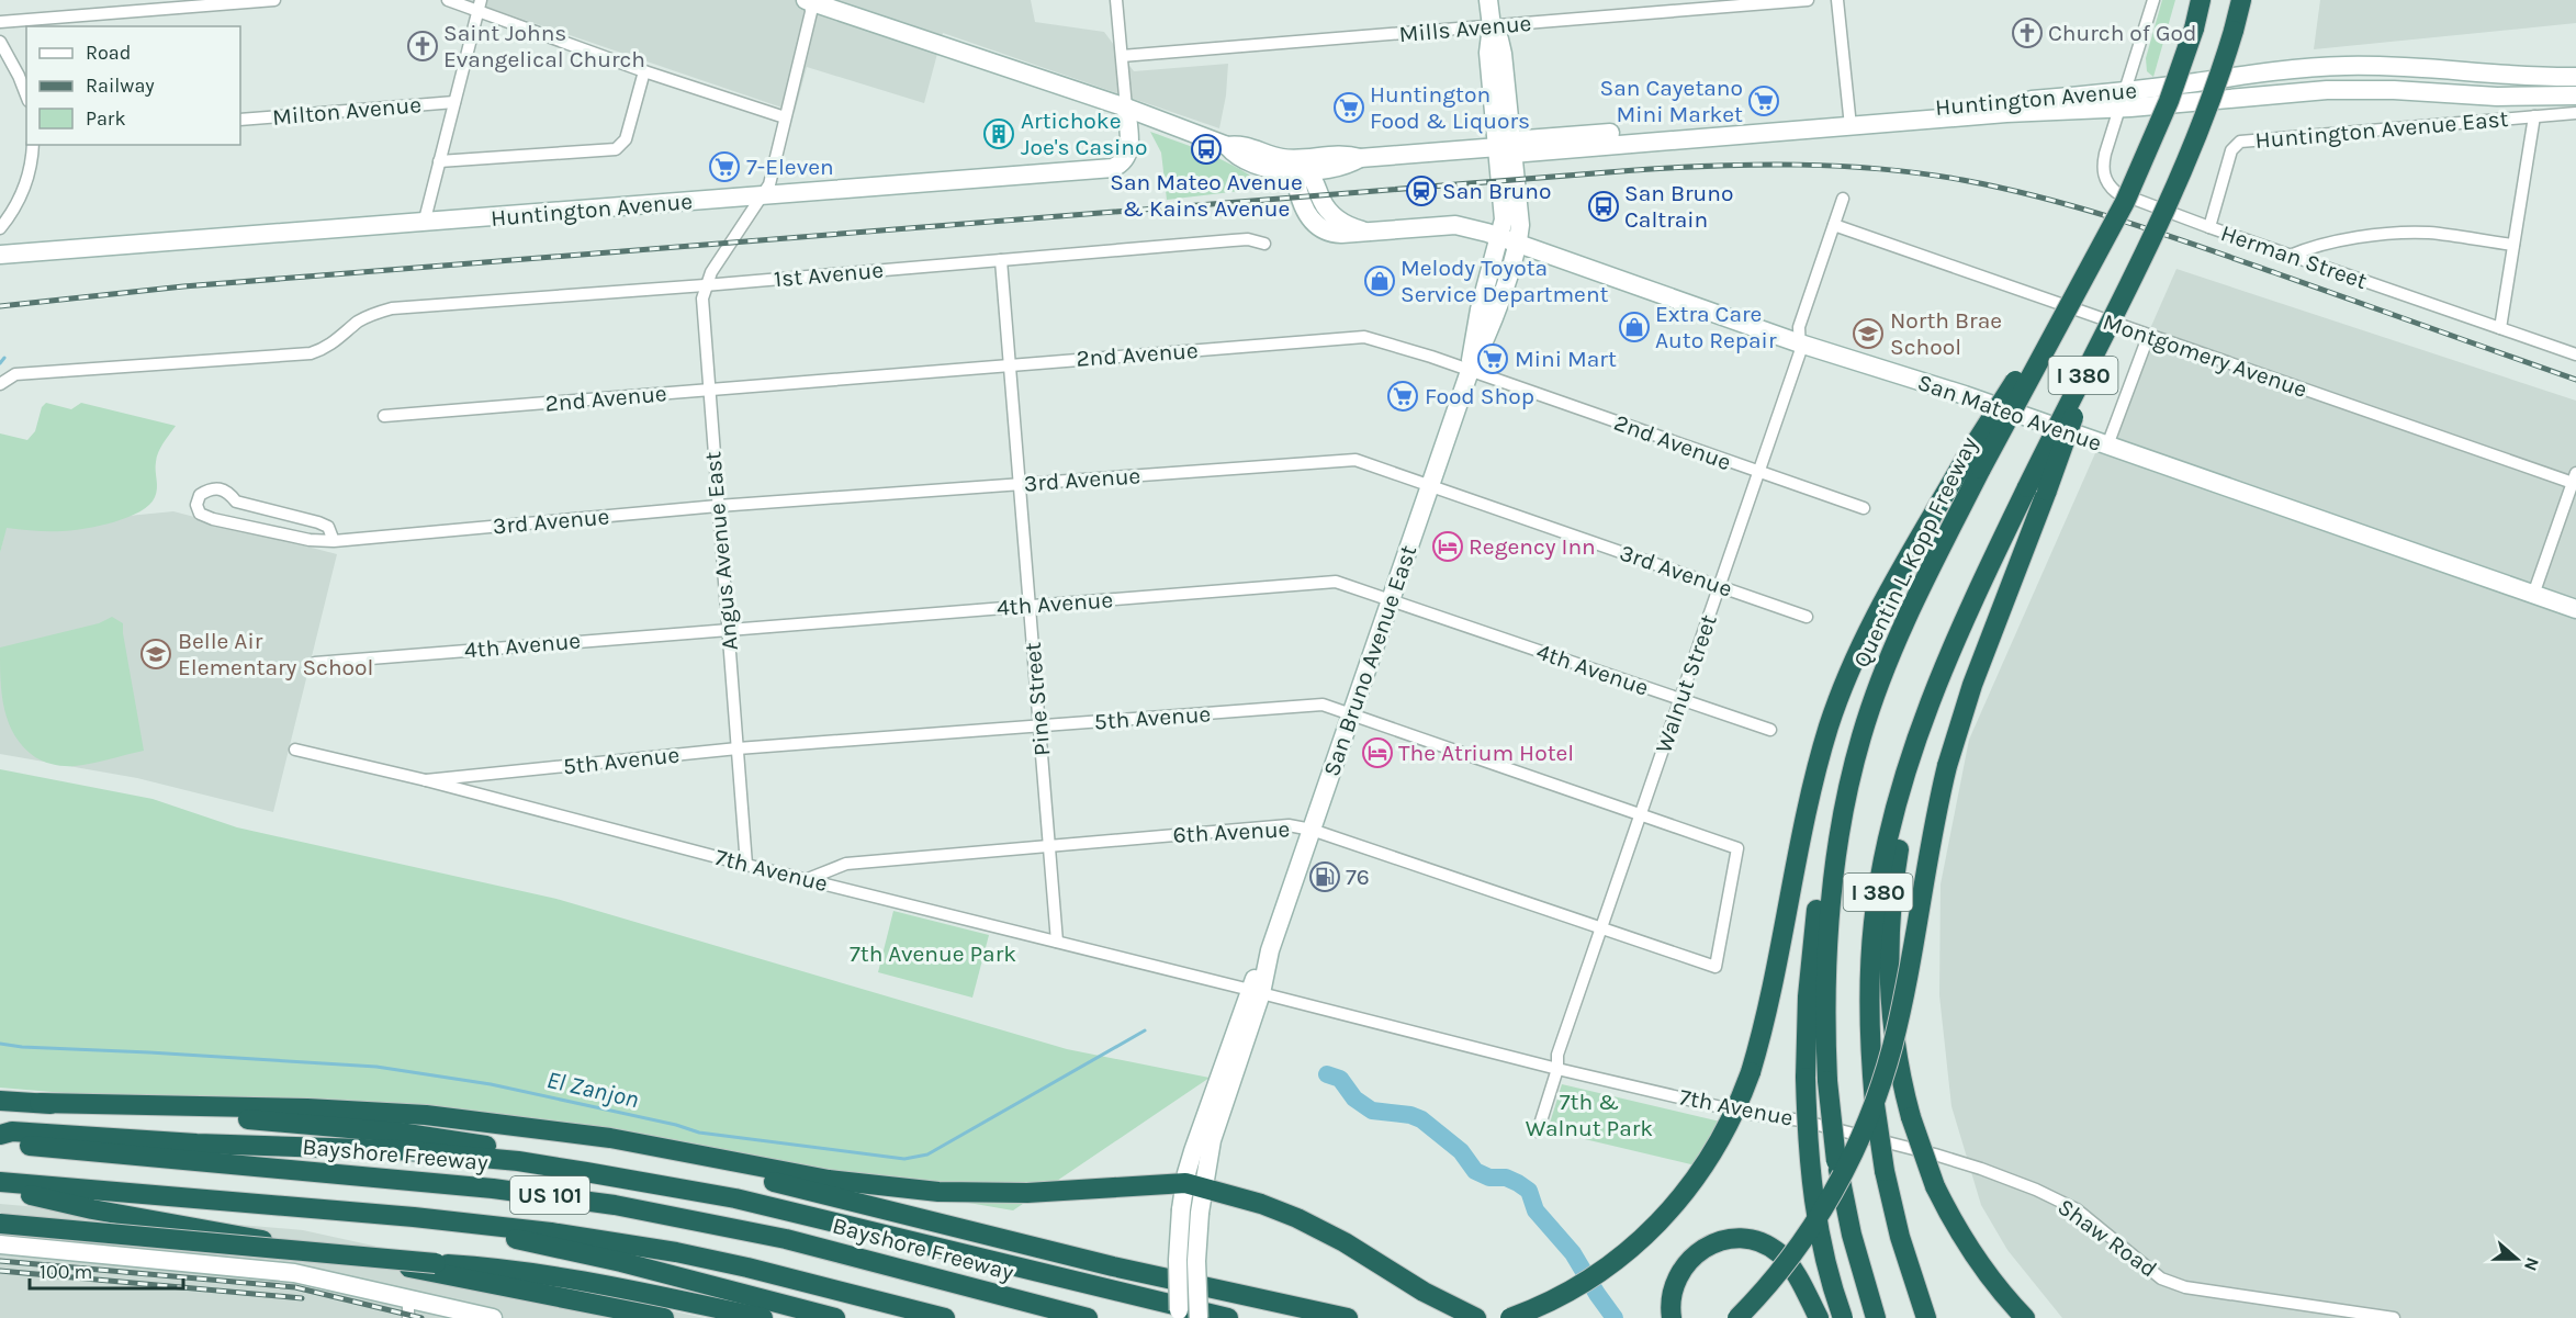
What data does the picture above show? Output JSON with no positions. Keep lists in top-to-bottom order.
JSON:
{
  "streets": {
    "highway": [
      "I 380",
      "Quentin L. Kopp Freeway",
      "Bayshore Freeway",
      "US 101"
    ],
    "street": [
      "Mills Avenue",
      "Huntington Avenue",
      "Milton Avenue",
      "Huntington Avenue East",
      "Herman Street",
      "1st Avenue",
      "2nd Avenue",
      "Montgomery Avenue",
      "San Mateo Avenue",
      "3rd Avenue",
      "Angus Avenue East",
      "4th Avenue",
      "San Bruno Avenue East",
      "Walnut Street",
      "Pine Street",
      "5th Avenue",
      "6th Avenue",
      "7th Avenue",
      "Shaw Road"
    ]
  },
  "crossings": [
    ["Huntington Avenue", "Herman Street"],
    ["Huntington Avenue", "San Mateo Avenue"],
    ["Huntington Avenue", "Angus Avenue East"],
    ["Huntington Avenue", "San Bruno Avenue East"],
    ["Huntington Avenue East", "Herman Street"],
    ["1st Avenue", "Angus Avenue East"],
    ["1st Avenue", "Pine Street"],
    ["2nd Avenue", "Angus Avenue East"],
    ["2nd Avenue", "San Bruno Avenue East"],
    ["2nd Avenue", "Walnut Street"],
    ["2nd Avenue", "Pine Street"],
    ["Montgomery Avenue", "Walnut Street"],
    ["San Mateo Avenue", "San Bruno Avenue East"],
    ["San Mateo Avenue", "Walnut Street"],
    ["3rd Avenue", "Angus Avenue East"],
    ["3rd Avenue", "San Bruno Avenue East"],
    ["3rd Avenue", "Walnut Street"],
    ["3rd Avenue", "Pine Street"],
    ["Angus Avenue East", "4th Avenue"],
    ["Angus Avenue East", "5th Avenue"],
    ["Angus Avenue East", "7th Avenue"],
    ["4th Avenue", "San Bruno Avenue East"],
    ["4th Avenue", "Walnut Street"],
    ["4th Avenue", "Pine Street"],
    ["San Bruno Avenue East", "5th Avenue"],
    ["San Bruno Avenue East", "6th Avenue"],
    ["San Bruno Avenue East", "7th Avenue"],
    ["Walnut Street", "5th Avenue"],
    ["Walnut Street", "6th Avenue"],
    ["Walnut Street", "7th Avenue"],
    ["Pine Street", "5th Avenue"],
    ["Pine Street", "6th Avenue"],
    ["Pine Street", "7th Avenue"],
    ["5th Avenue", "6th Avenue"],
    ["5th Avenue", "7th Avenue"],
    ["6th Avenue", "7th Avenue"],
    ["7th Avenue", "Shaw Road"]
  ],
  "water": ["El Zanjon"],
  "parks": ["7th Avenue Park", "7th & Walnut Park"],
  "places": {
    "church": ["Church of God", "Saint Johns Evangelical Church"],
    "supermarket": [
      "San Cayetano Mini Market",
      "Huntington Food & Liquors",
      "7-Eleven",
      "Mini Mart",
      "Food Shop"
    ],
    "building": ["Artichoke Joe's Casino"],
    "bus stop": ["San Mateo Avenue & Kains Avenue", "San Bruno Caltrain"],
    "station": ["San Bruno"],
    "shop": ["Melody Toyota Service Department", "Extra Care Auto Repair"],
    "school or university": ["North Brae School", "Belle Air Elementary School"],
    "hotel": ["Regency Inn", "The Atrium Hotel"],
    "fuel station": ["76"]
  },
  "legend": ["Road", "Railway", "Park"],
  "scale_bar": "100 m",
  "north": "right"
}
